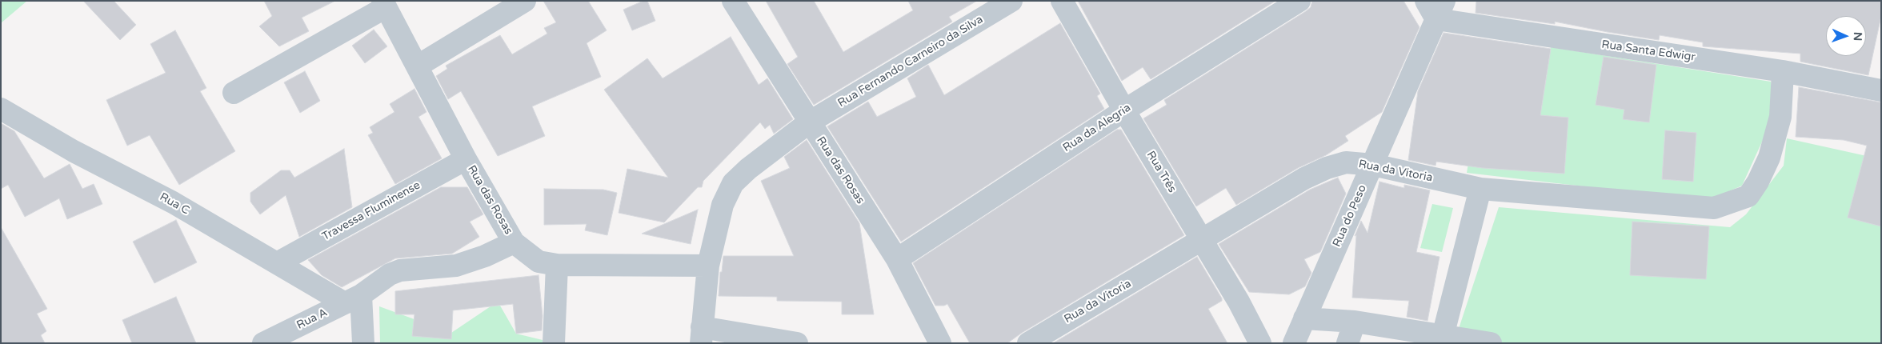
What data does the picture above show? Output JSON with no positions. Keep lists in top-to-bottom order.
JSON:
{
  "streets": {
    "street": [
      "Rua Santa Edwigr",
      "Rua Fernando Carneiro da Silva",
      "Rua da Alegria",
      "Rua das Rosas",
      "Rua da Vitoria",
      "Rua Três",
      "Rua C",
      "Travessa Fluminense",
      "Rua do Peso",
      "Rua A"
    ]
  },
  "crossings": [
    ["Rua Santa Edwigr", "Rua da Vitoria"],
    ["Rua Santa Edwigr", "Rua do Peso"],
    ["Rua Fernando Carneiro da Silva", "Rua das Rosas"],
    ["Rua da Alegria", "Rua das Rosas"],
    ["Rua da Alegria", "Rua Três"],
    ["Rua das Rosas", "Travessa Fluminense"],
    ["Rua das Rosas", "Rua A"],
    ["Rua da Vitoria", "Rua Três"],
    ["Rua da Vitoria", "Rua do Peso"],
    ["Rua C", "Travessa Fluminense"],
    ["Rua C", "Rua A"]
  ],
  "north": "right"
}
